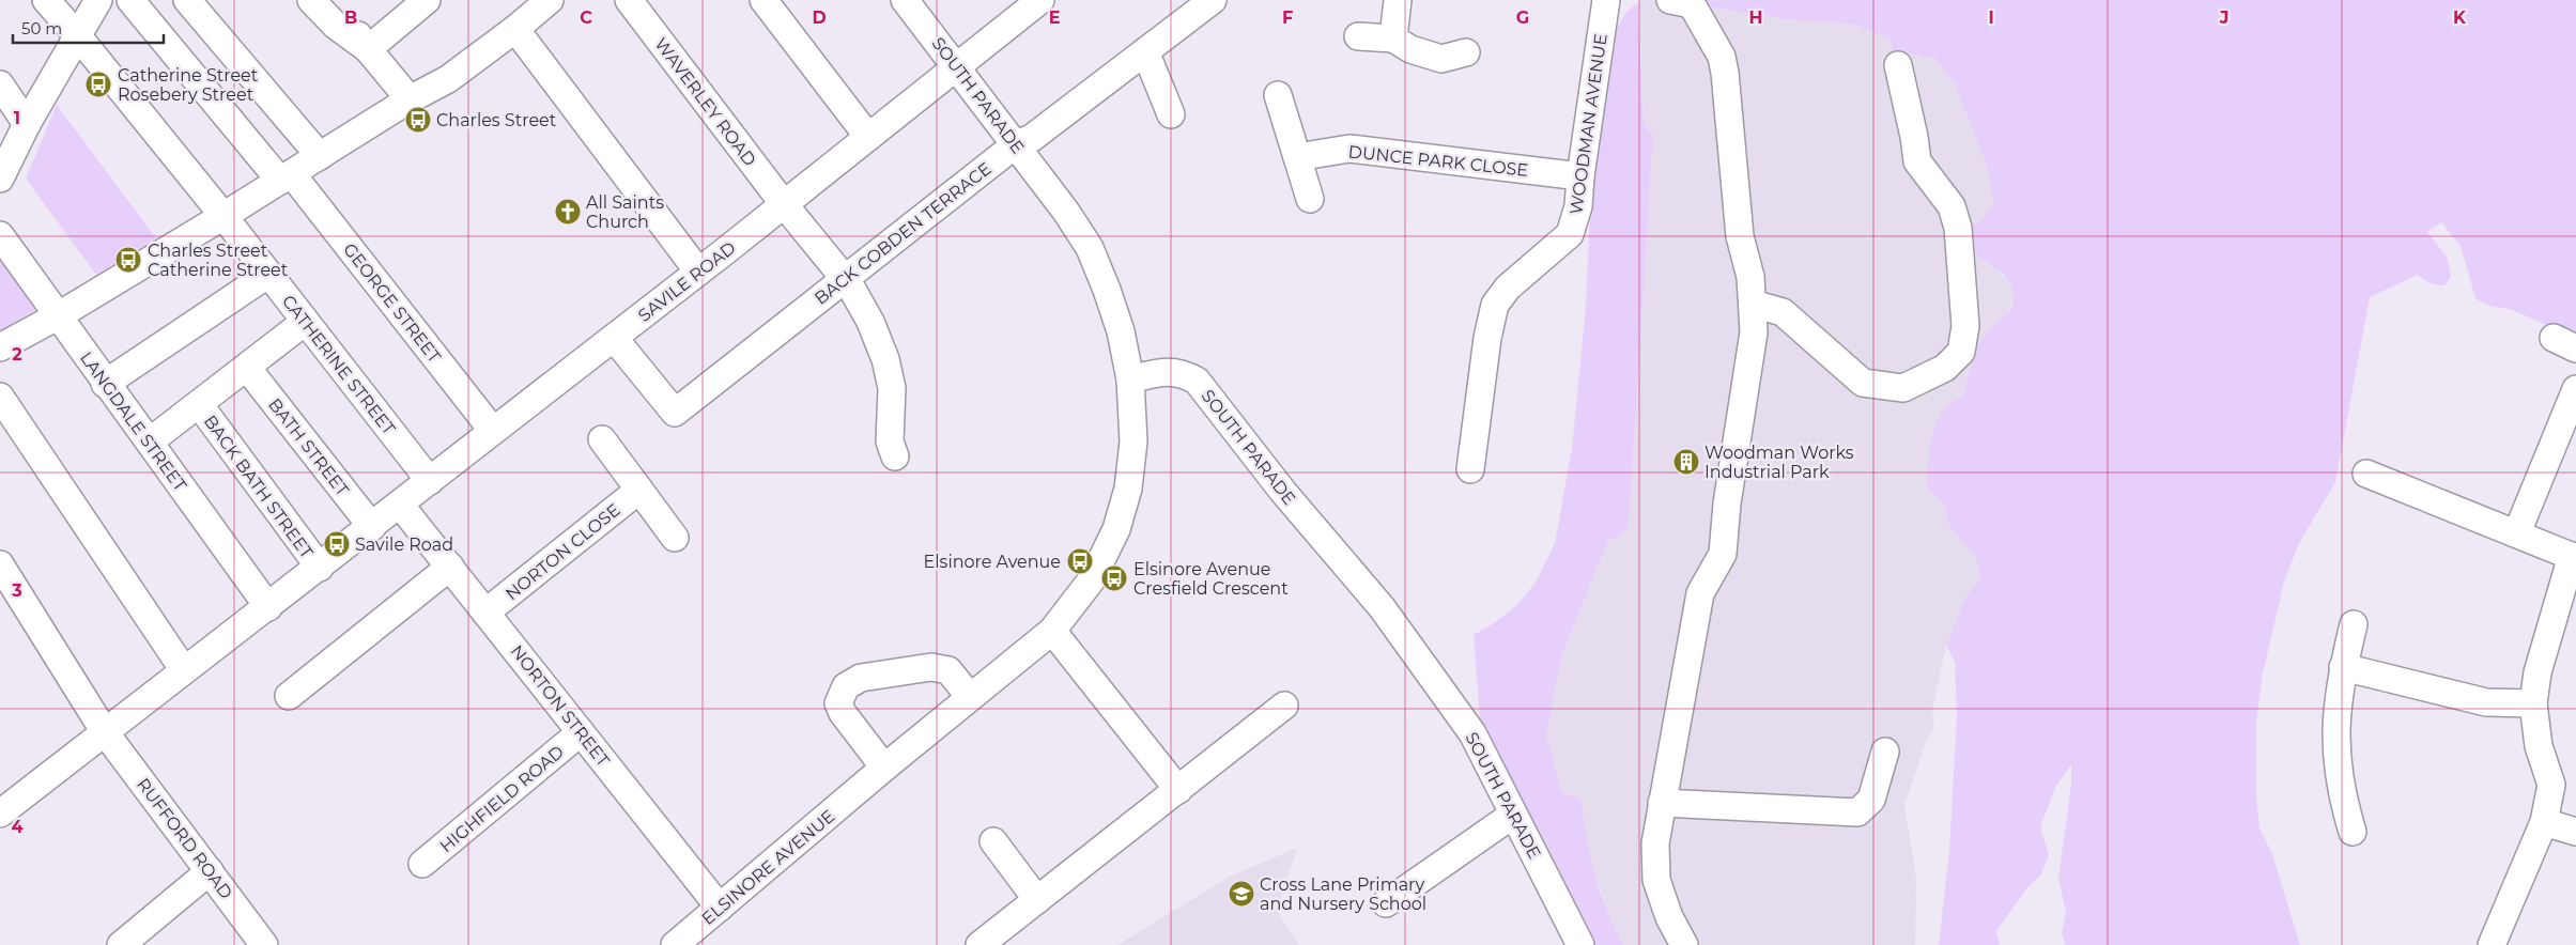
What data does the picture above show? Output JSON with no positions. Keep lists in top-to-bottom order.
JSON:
{
  "streets": {
    "street": [
      "SOUTH PARADE",
      "WAVERLEY ROAD",
      "WOODMAN AVENUE",
      "DUNCE PARK CLOSE",
      "BACK COBDEN TERRACE",
      "SAVILE ROAD",
      "GEORGE STREET",
      "CATHERINE STREET",
      "LANGDALE STREET",
      "BATH STREET",
      "BACK BATH STREET",
      "NORTON CLOSE",
      "NORTON STREET",
      "HIGHFIELD ROAD",
      "RUFFORD ROAD",
      "ELSINORE AVENUE"
    ]
  },
  "crossings": [
    ["SOUTH PARADE", "BACK COBDEN TERRACE"],
    ["SOUTH PARADE", "SAVILE ROAD"],
    ["SOUTH PARADE", "ELSINORE AVENUE"],
    ["WAVERLEY ROAD", "BACK COBDEN TERRACE"],
    ["WAVERLEY ROAD", "SAVILE ROAD"],
    ["WOODMAN AVENUE", "DUNCE PARK CLOSE"],
    ["BACK COBDEN TERRACE", "SAVILE ROAD"],
    ["SAVILE ROAD", "GEORGE STREET"],
    ["SAVILE ROAD", "CATHERINE STREET"],
    ["SAVILE ROAD", "LANGDALE STREET"],
    ["SAVILE ROAD", "BATH STREET"],
    ["SAVILE ROAD", "BACK BATH STREET"],
    ["SAVILE ROAD", "NORTON STREET"],
    ["SAVILE ROAD", "RUFFORD ROAD"],
    ["NORTON CLOSE", "NORTON STREET"],
    ["NORTON STREET", "HIGHFIELD ROAD"],
    ["NORTON STREET", "ELSINORE AVENUE"]
  ],
  "places": {
    "bus stop": [
      "Catherine Street Rosebery Street",
      "Charles Street",
      "Charles Street Catherine Street",
      "Savile Road",
      "Elsinore Avenue",
      "Elsinore Avenue Cresfield Crescent"
    ],
    "church": ["All Saints Church"],
    "building": ["Woodman Works Industrial Park"],
    "school or university": ["Cross Lane Primary and Nursery School"]
  },
  "scale_bar": "50 m",
  "grid": {
    "columns": [
      "B",
      "C",
      "D",
      "E",
      "F",
      "G",
      "H",
      "I",
      "J",
      "K"
    ],
    "rows": [
      "1",
      "2",
      "3",
      "4"
    ]
  }
}
